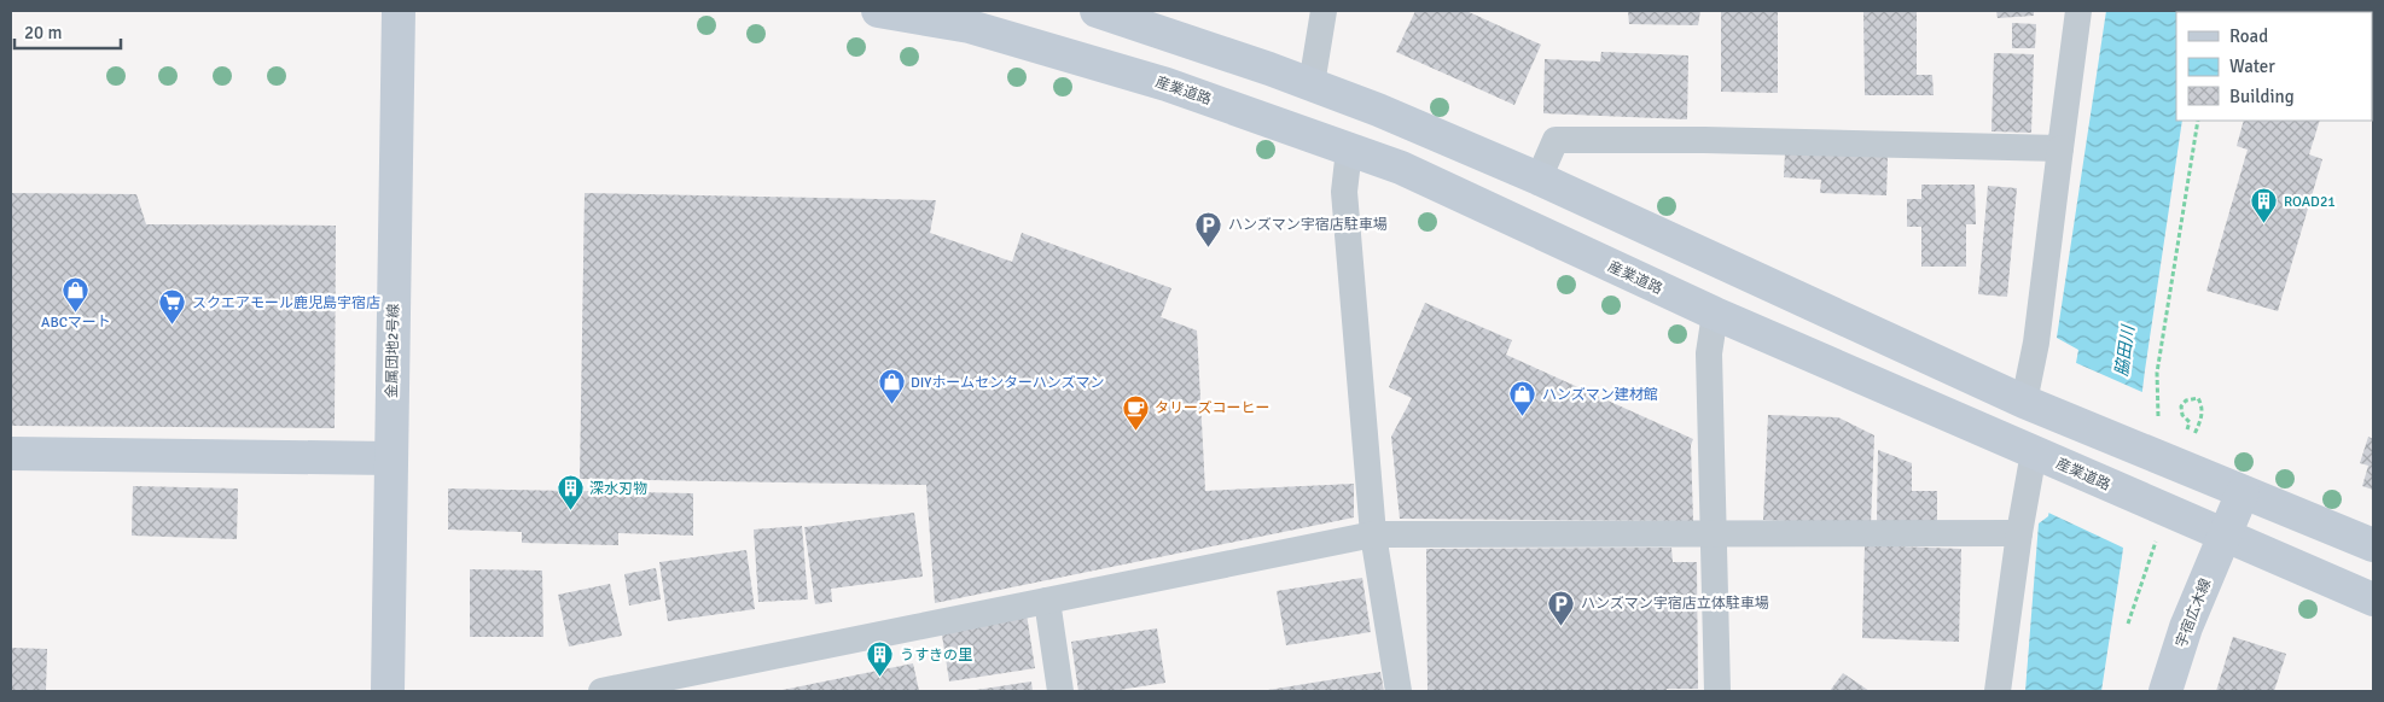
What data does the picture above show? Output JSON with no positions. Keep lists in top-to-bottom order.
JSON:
{
  "streets": {
    "main road": ["産業道路", "金属団地2号線", "宇宿広木線"]
  },
  "crossings": [
    ["産業道路", "宇宿広木線"]
  ],
  "water": ["脇田川"],
  "places": {
    "building": ["ROAD21", "深水刃物", "うすきの里"],
    "parking": ["ハンズマン宇宿店駐車場", "ハンズマン宇宿店立体駐車場"],
    "shop": ["ABCマート", "DIYホームセンターハンズマン", "ハンズマン建材館"],
    "supermarket": ["スクエアモール鹿児島宇宿店"],
    "cafe": ["タリーズコーヒー"]
  },
  "legend": ["Road", "Water", "Building"],
  "scale_bar": "20 m"
}
